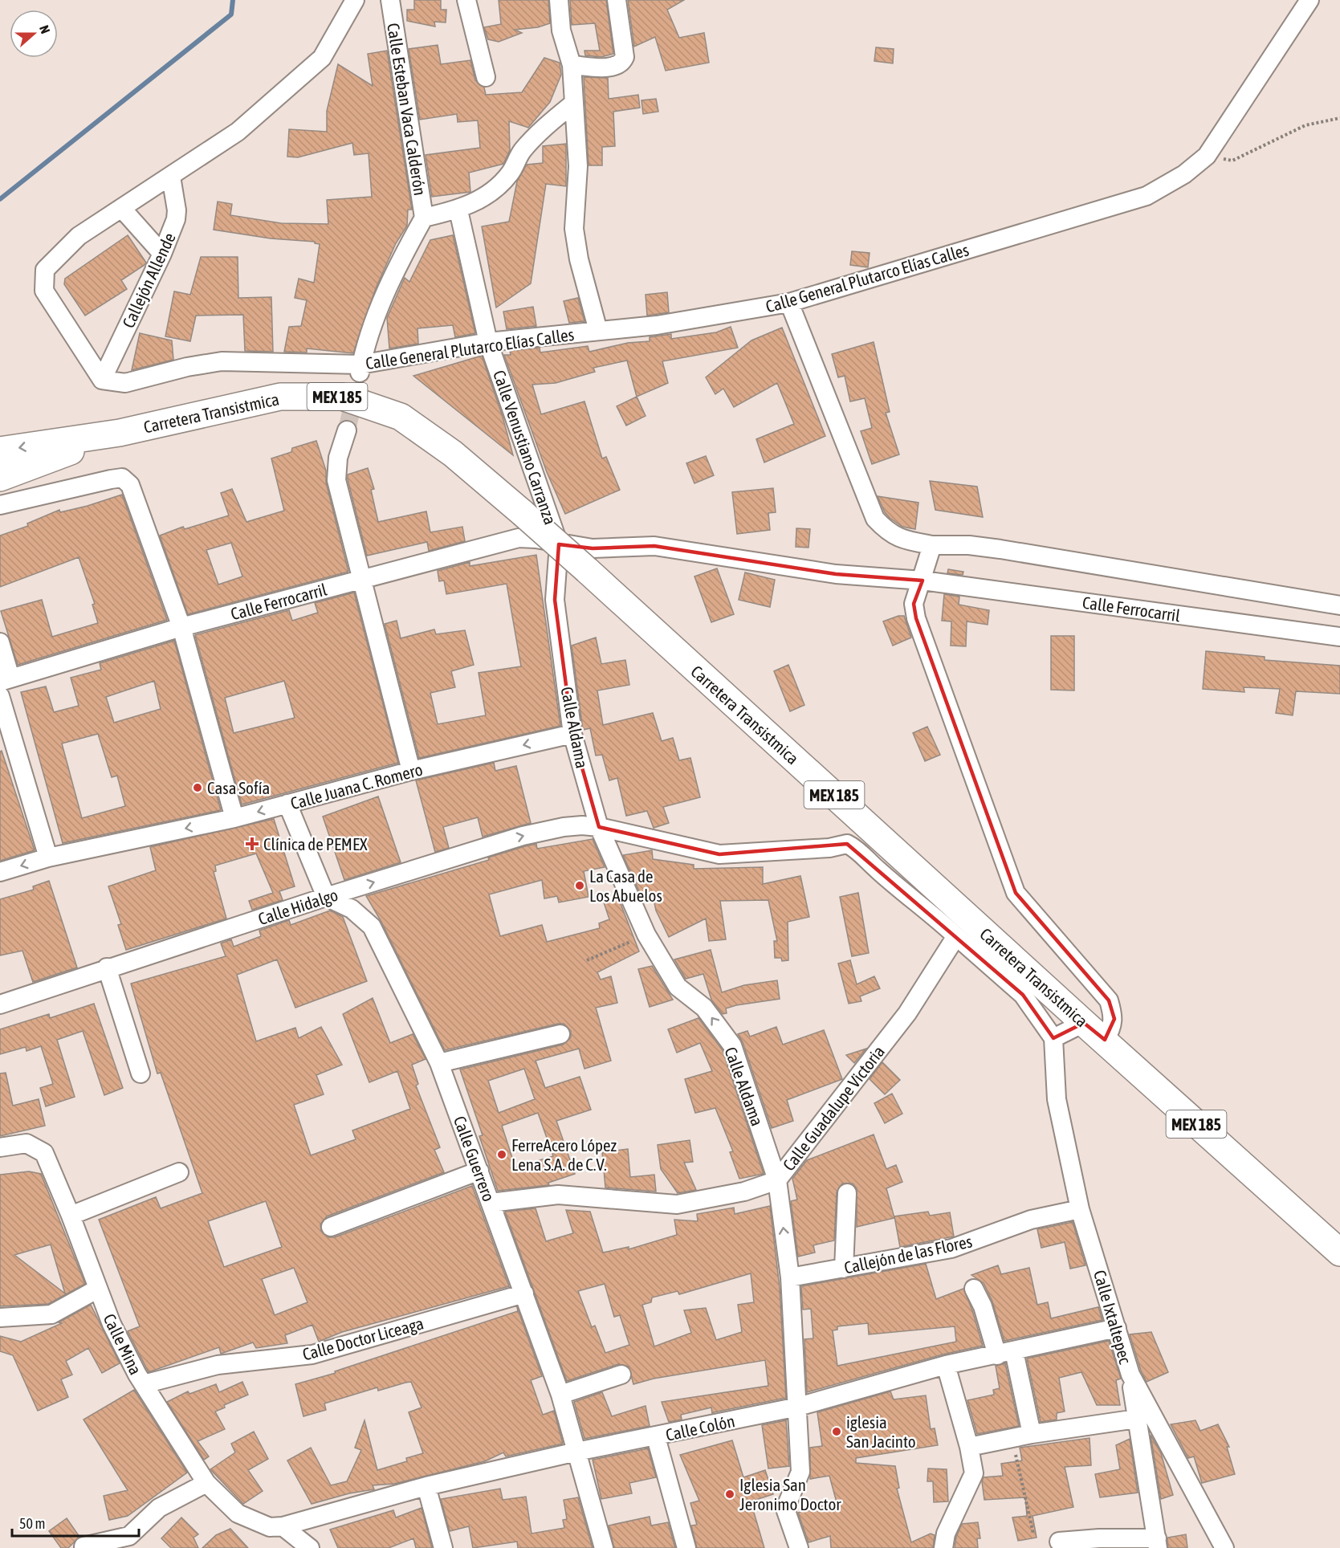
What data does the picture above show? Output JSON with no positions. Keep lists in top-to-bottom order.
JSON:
{
  "streets": {
    "main road": ["MEX 185", "Carretera Transistmica"],
    "street": [
      "Calle Esteban Vaca Calderón",
      "Calle General Plutarco Elías Calles",
      "Callejón Allende",
      "Calle Venustiano Carranza",
      "Calle Ferrocarril",
      "Calle Aldama",
      "Calle Juana C. Romero",
      "Calle Hidalgo",
      "Calle Guadalupe Victoria",
      "Calle Guerrero",
      "Callejón de las Flores",
      "Calle Ixtaltepec",
      "Calle Doctor Liceaga",
      "Calle Mina",
      "Calle Colón"
    ]
  },
  "crossings": [
    ["Calle General Plutarco Elías Calles", "Callejón Allende"],
    ["Calle General Plutarco Elías Calles", "Calle Venustiano Carranza"],
    ["Calle Venustiano Carranza", "Calle Ferrocarril"],
    ["Calle Venustiano Carranza", "Calle Aldama"],
    ["Calle Ferrocarril", "Calle Aldama"],
    ["Calle Aldama", "Calle Juana C. Romero"],
    ["Calle Aldama", "Calle Hidalgo"],
    ["Calle Aldama", "Calle Guadalupe Victoria"],
    ["Calle Aldama", "Callejón de las Flores"],
    ["Calle Aldama", "Calle Colón"],
    ["Calle Hidalgo", "Calle Guadalupe Victoria"],
    ["Calle Hidalgo", "Calle Guerrero"],
    ["Calle Guadalupe Victoria", "Calle Guerrero"],
    ["Calle Guerrero", "Calle Doctor Liceaga"],
    ["Calle Guerrero", "Calle Colón"],
    ["Callejón de las Flores", "Calle Ixtaltepec"],
    ["Calle Ixtaltepec", "Calle Colón"],
    ["Calle Doctor Liceaga", "Calle Mina"],
    ["Calle Mina", "Calle Colón"]
  ],
  "one_way": ["Calle Juana C. Romero"],
  "places": {
    "other": [
      "Casa Sofía",
      "La Casa de Los Abuelos",
      "FerreAcero López Lena S.A. de C.V.",
      "iglesia San Jacinto",
      "Iglesia San Jeronimo Doctor"
    ],
    "health": ["Clínica de PEMEX"]
  },
  "scale_bar": "50 m",
  "north": "right"
}
